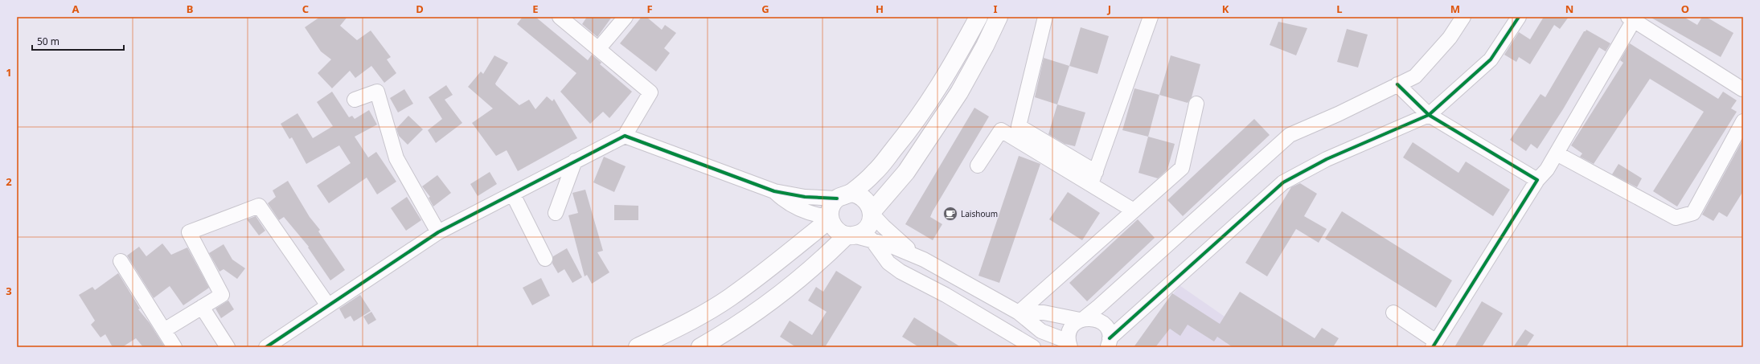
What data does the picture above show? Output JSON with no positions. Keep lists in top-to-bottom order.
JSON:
{
  "places": {
    "cafe": ["Laishoum"]
  },
  "scale_bar": "50 m",
  "grid": {
    "columns": [
      "A",
      "B",
      "C",
      "D",
      "E",
      "F",
      "G",
      "H",
      "I",
      "J",
      "K",
      "L",
      "M",
      "N",
      "O"
    ],
    "rows": ["1", "2", "3"]
  }
}
